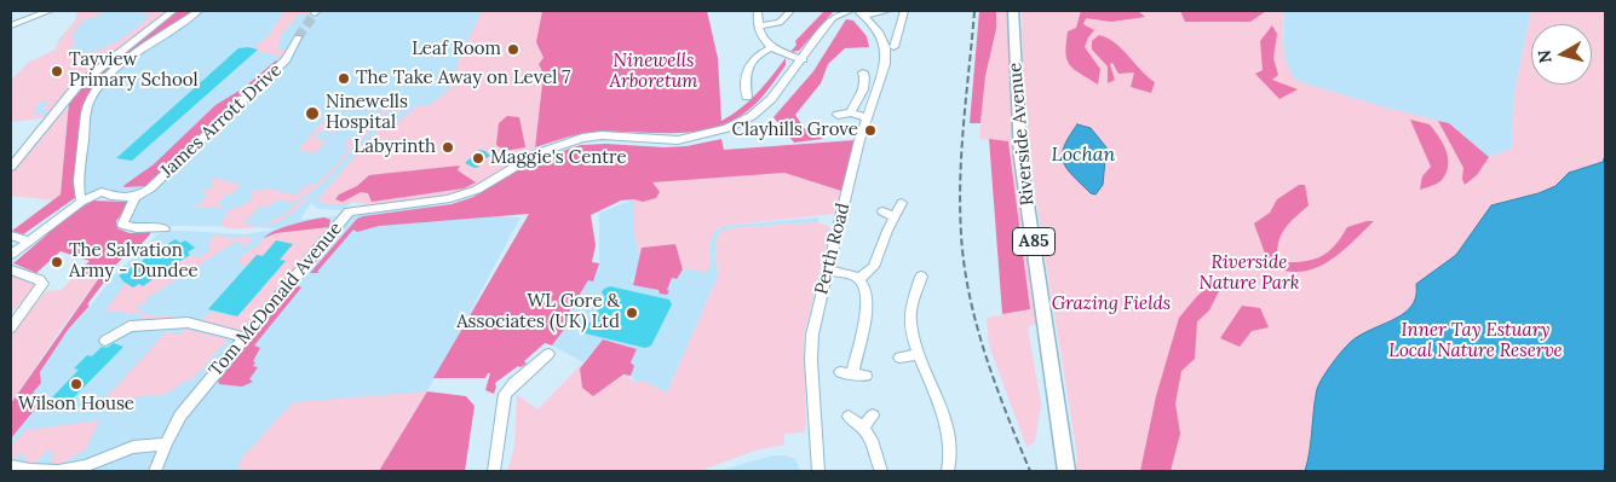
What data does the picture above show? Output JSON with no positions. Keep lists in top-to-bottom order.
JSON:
{
  "streets": {
    "main road": ["Riverside Avenue", "A85"],
    "street": ["James Arrott Drive", "Perth Road", "Tom McDonald Avenue"]
  },
  "crossings": [
    ["Perth Road", "Tom McDonald Avenue"]
  ],
  "water": ["Lochan"],
  "parks": [
    "Ninewells Arboretum",
    "Riverside Nature Park",
    "Grazing Fields",
    "Inner Tay Estuary Local Nature Reserve"
  ],
  "places": [
    "Leaf Room",
    "Tayview Primary School",
    "The Take Away on Level 7",
    "Ninewells Hospital",
    "Clayhills Grove",
    "Labyrinth",
    "Maggie's Centre",
    "The Salvation Army - Dundee",
    "WL Gore & Associates (UK) Ltd",
    "Wilson House"
  ],
  "north": "left"
}
